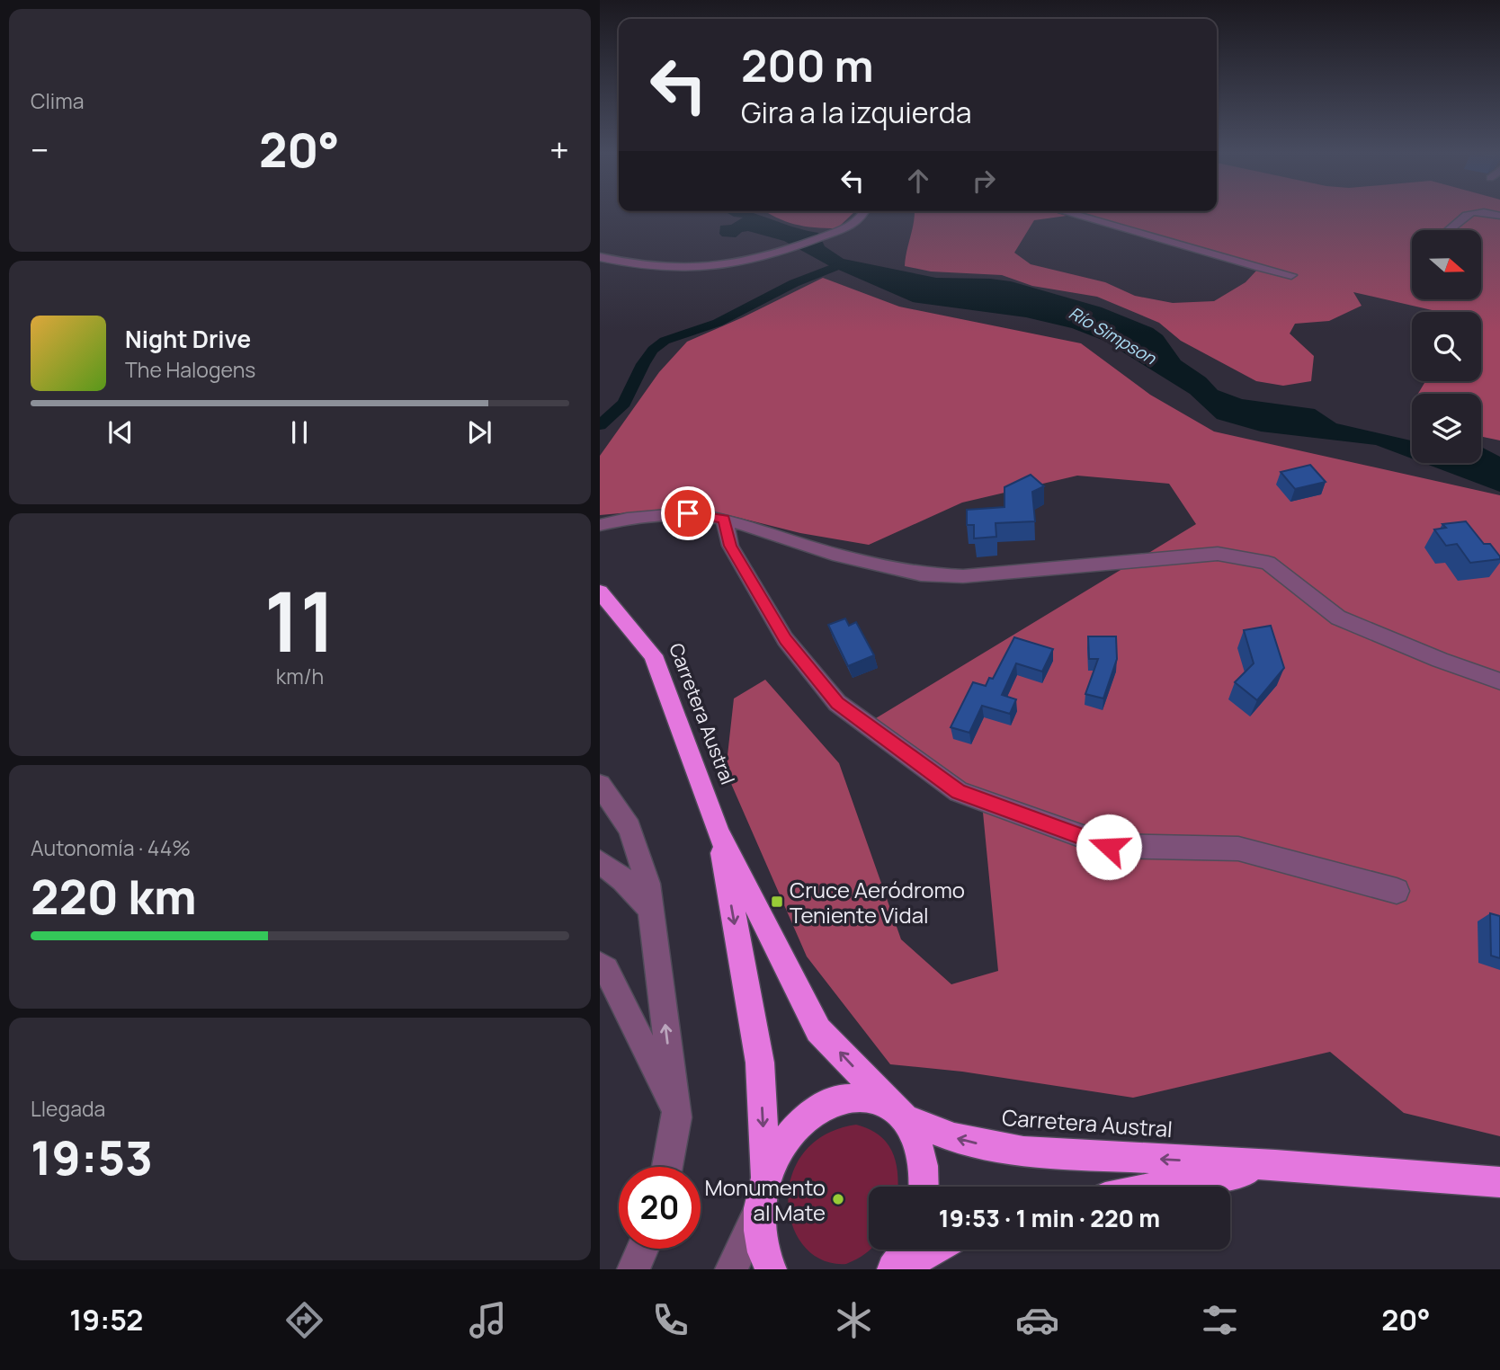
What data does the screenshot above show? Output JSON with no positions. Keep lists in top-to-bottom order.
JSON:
{
  "streets": {
    "highway": ["Carretera Austral"]
  },
  "water": ["Río Simpson"],
  "places": {
    "transit": ["Cruce Aeródromo Teniente Vidal"],
    "other": ["Monumento al Mate"]
  },
  "north": "right",
  "page": {
    "tile": [
      "Clima",
      ["11", "km/h"],
      ["Autonomía · 44%", "220 km"],
      ["Llegada", "19:53"]
    ],
    "turn": ["200 m", "Gira a la izquierda"],
    "heat": ["−", "20°", "+"],
    "song": ["Night Drive", "The Halogens"],
    "limit": "20",
    "trip": "19:53 · 1 min · 220 m",
    "tabs": ["19:52", "20°"]
  }
}
